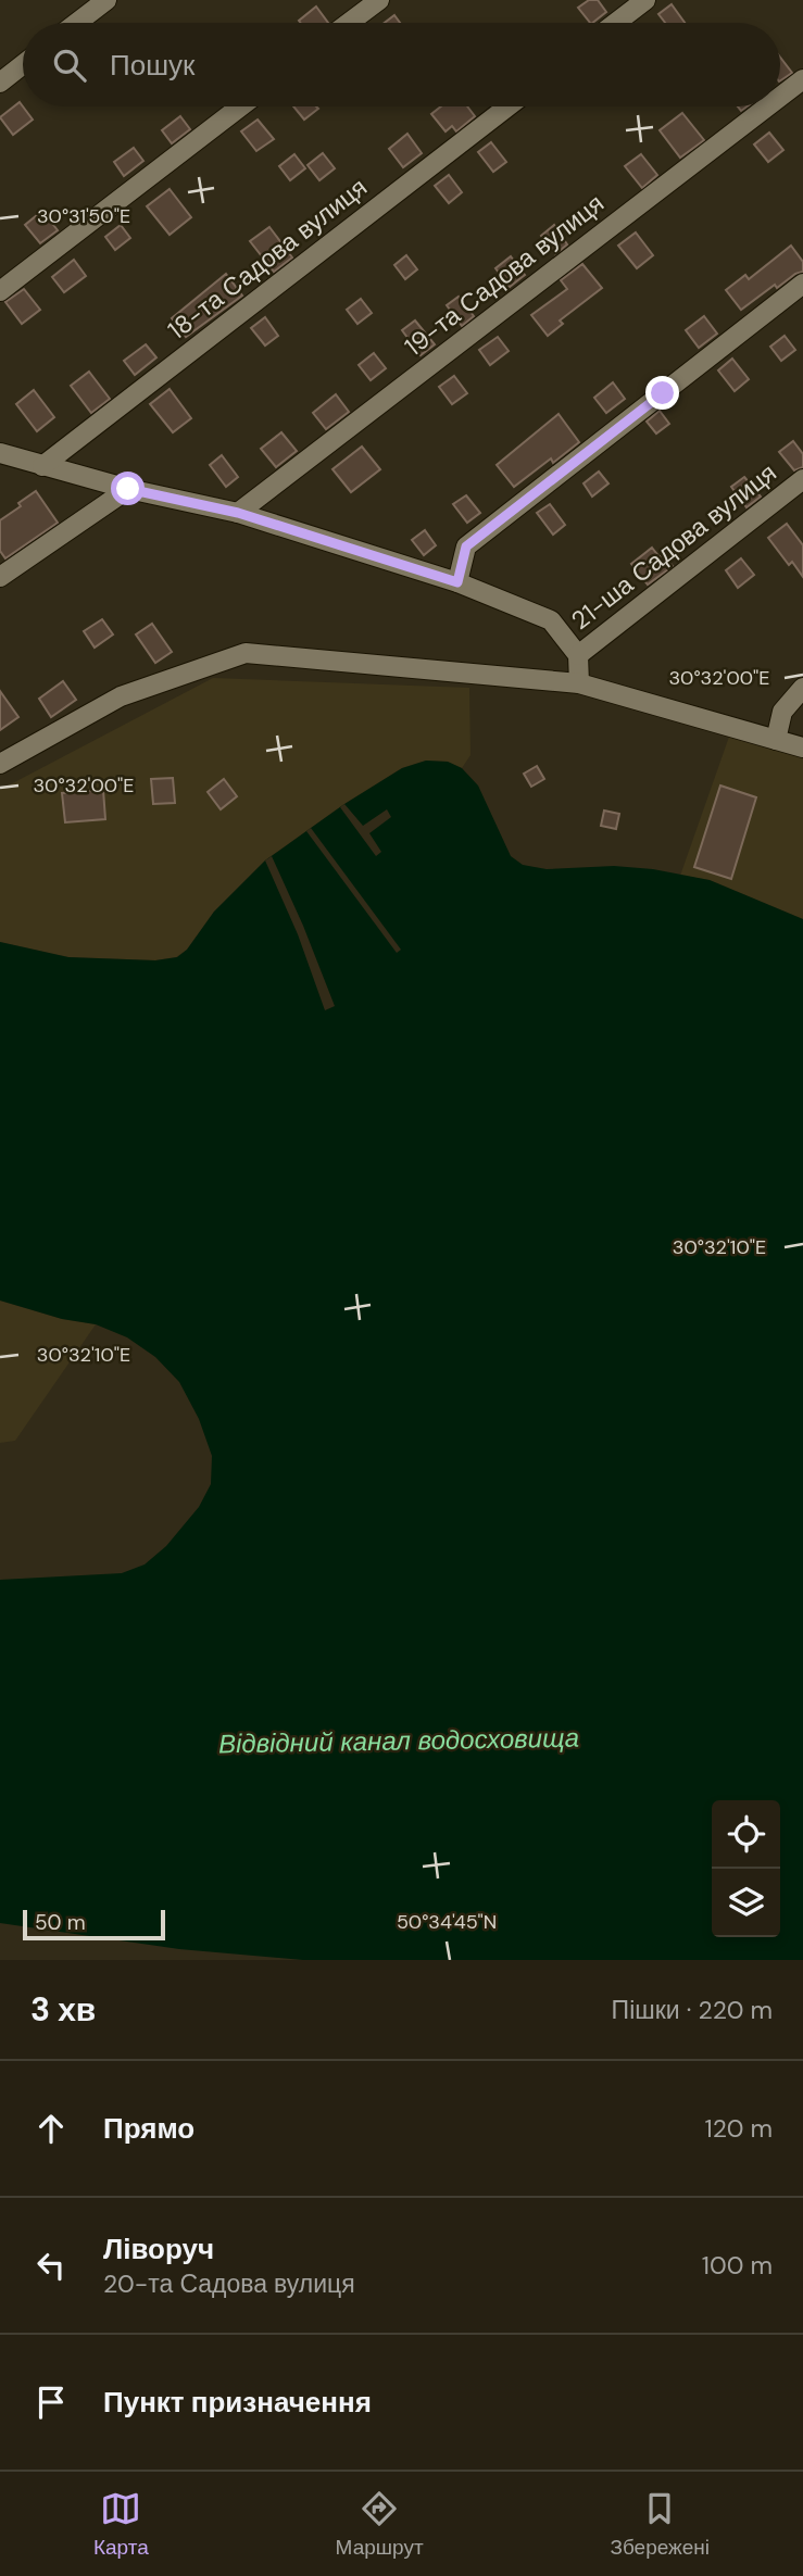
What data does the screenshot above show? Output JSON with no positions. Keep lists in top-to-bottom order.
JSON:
{
  "streets": {
    "street": ["18-та Садова вулиця", "19-та Садова вулиця", "21-ша Садова вулиця"]
  },
  "water": ["Відвідний канал водосховища"],
  "scale_bar": "50 m",
  "page": {
    "search": "Пошук",
    "scale": "50 m",
    "heading": ["3 хв", "Пішки · 220 m"],
    "list": [
      ["Прямо", "120 m"],
      ["Ліворуч", "20-та Садова вулиця", "100 m"],
      "Пункт призначення"
    ],
    "nav": ["Карта", "Маршрут", "Збережені"]
  },
  "coordinates": [
    "30°31'50\"E",
    "30°32'00\"E",
    "30°32'10\"E",
    "50°34'45\"N"
  ]
}
